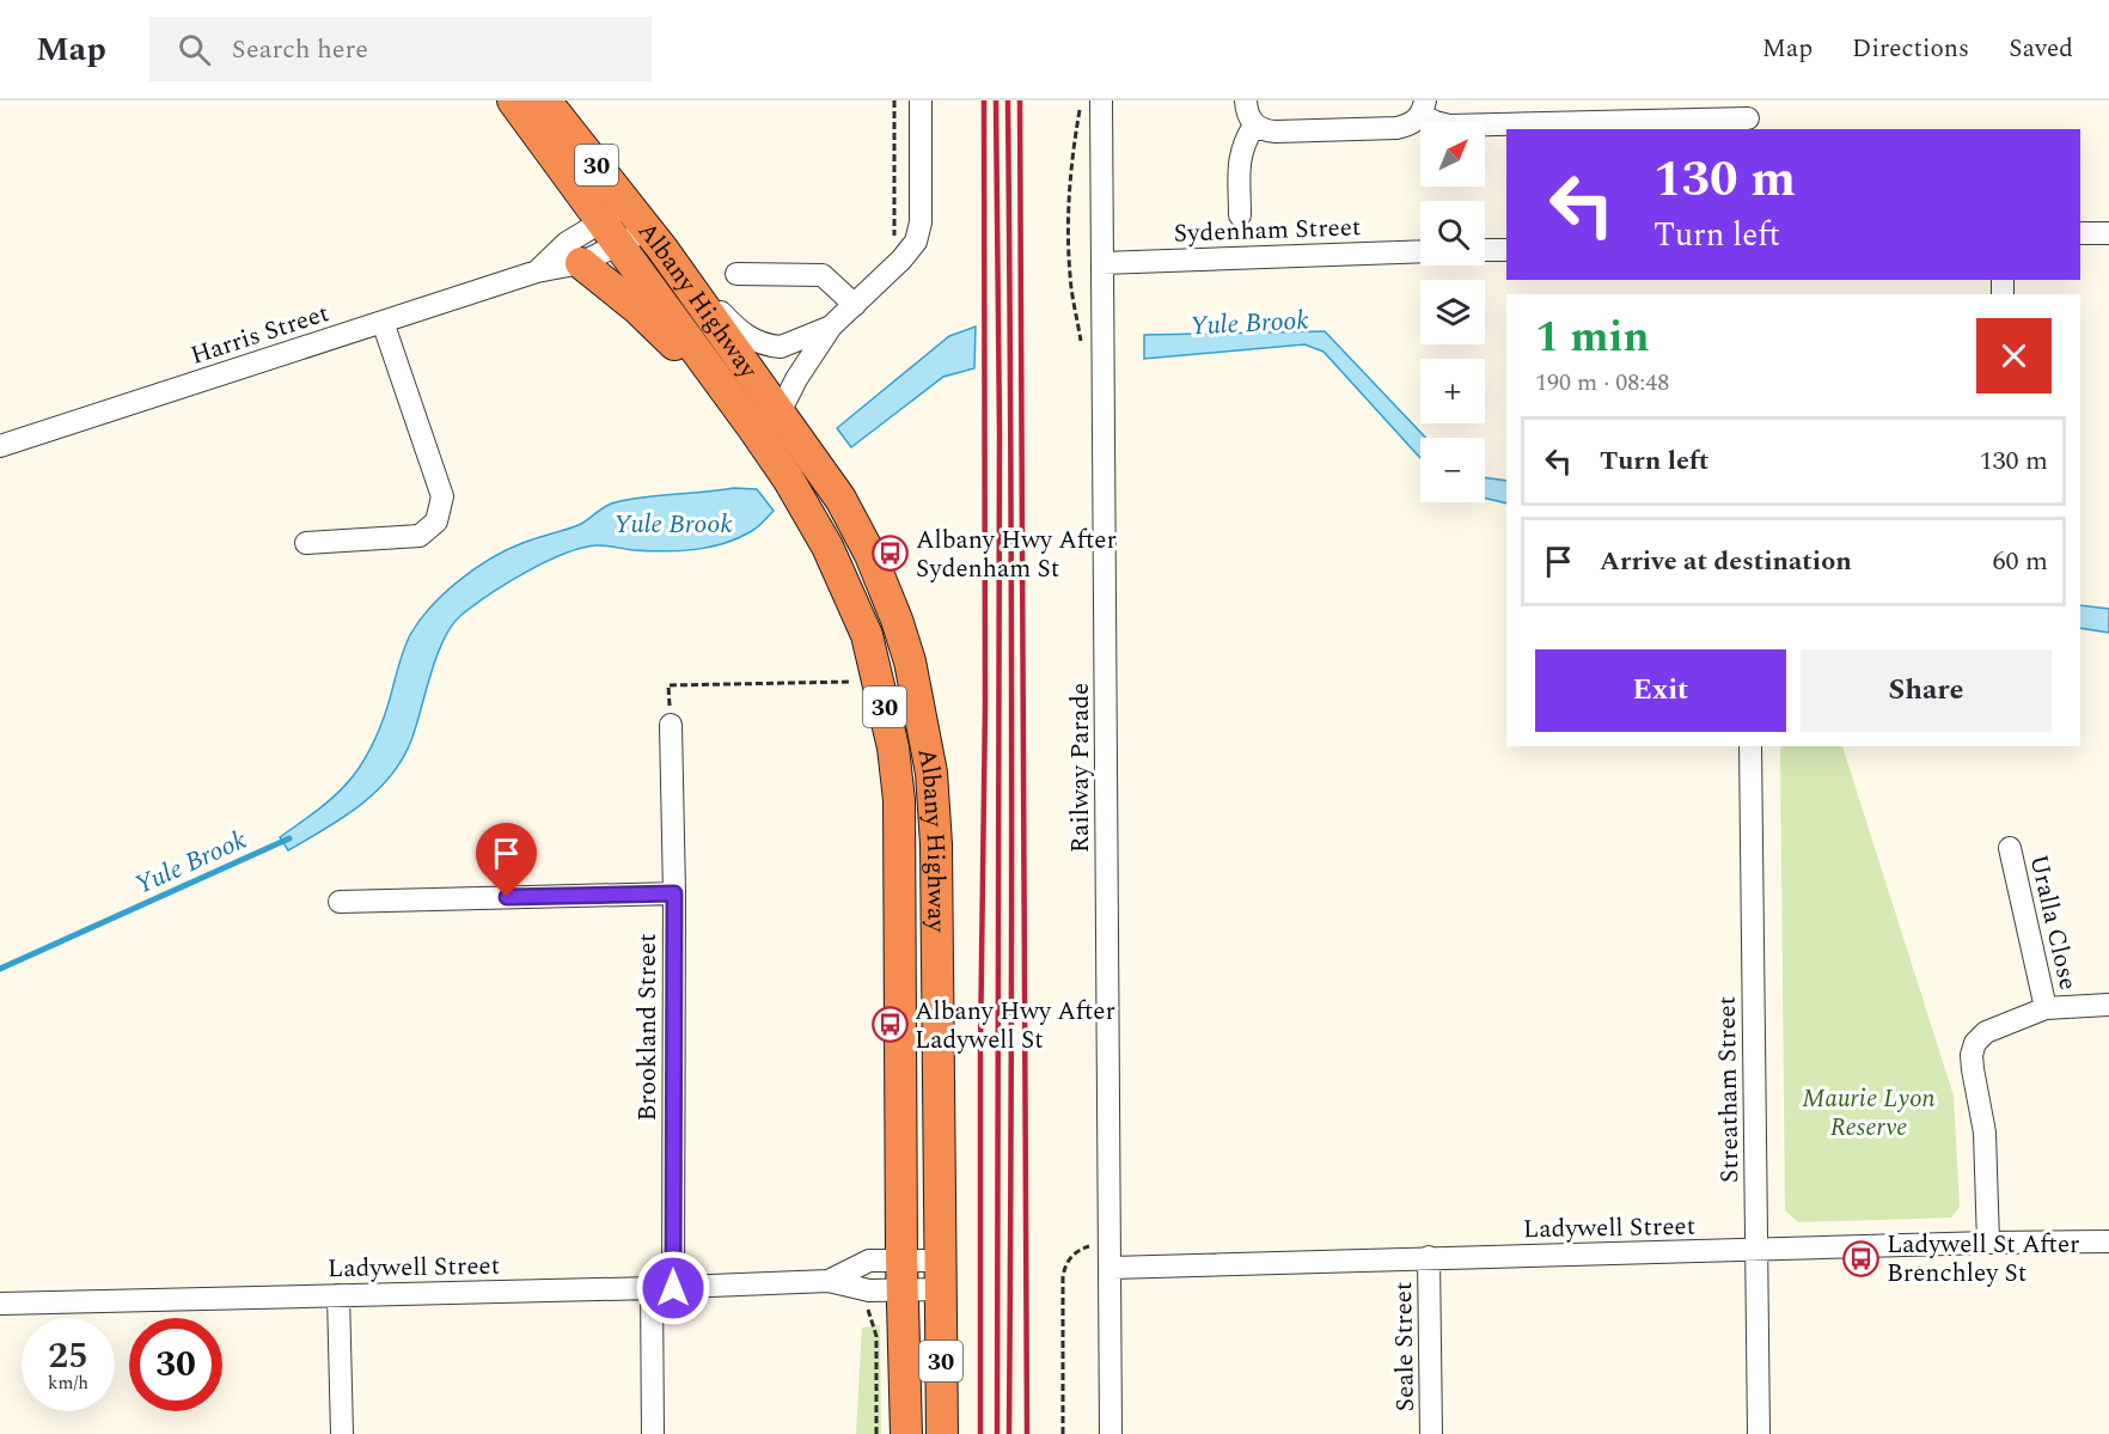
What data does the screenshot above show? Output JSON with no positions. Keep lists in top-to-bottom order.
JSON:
{
  "streets": {
    "highway": ["30", "Albany Highway"],
    "street": [
      "Sydenham Street",
      "Harris Street",
      "Railway Parade",
      "Uralla Close",
      "Brookland Street",
      "Streatham Street",
      "Ladywell Street",
      "Seale Street"
    ]
  },
  "crossings": [
    ["Sydenham Street", "Railway Parade"],
    ["Albany Highway", "Harris Street"],
    ["Albany Highway", "Ladywell Street"],
    ["Railway Parade", "Ladywell Street"],
    ["Brookland Street", "Ladywell Street"],
    ["Streatham Street", "Ladywell Street"],
    ["Ladywell Street", "Seale Street"]
  ],
  "water": ["Yule Brook"],
  "parks": ["Maurie Lyon Reserve"],
  "places": {
    "bus stop": ["Albany Hwy After Sydenham St", "Albany Hwy After Ladywell St", "Ladywell St After Brenchley St"]
  },
  "north": "top right",
  "page": {
    "header": "Map",
    "search": "Search here",
    "nav": ["Map", "Directions", "Saved"],
    "map_buttons": ["+", "−"],
    "turn": ["130 m", "Turn left"],
    "heading": ["1 min", "190 m · 08:48"],
    "list": [
      {
        "name": "Turn left",
        "value": "130 m"
      },
      {
        "name": "Arrive at destination",
        "value": "60 m"
      }
    ],
    "buttons": ["Exit", "Share"],
    "speed": "25 km/h",
    "limit": "30"
  }
}
